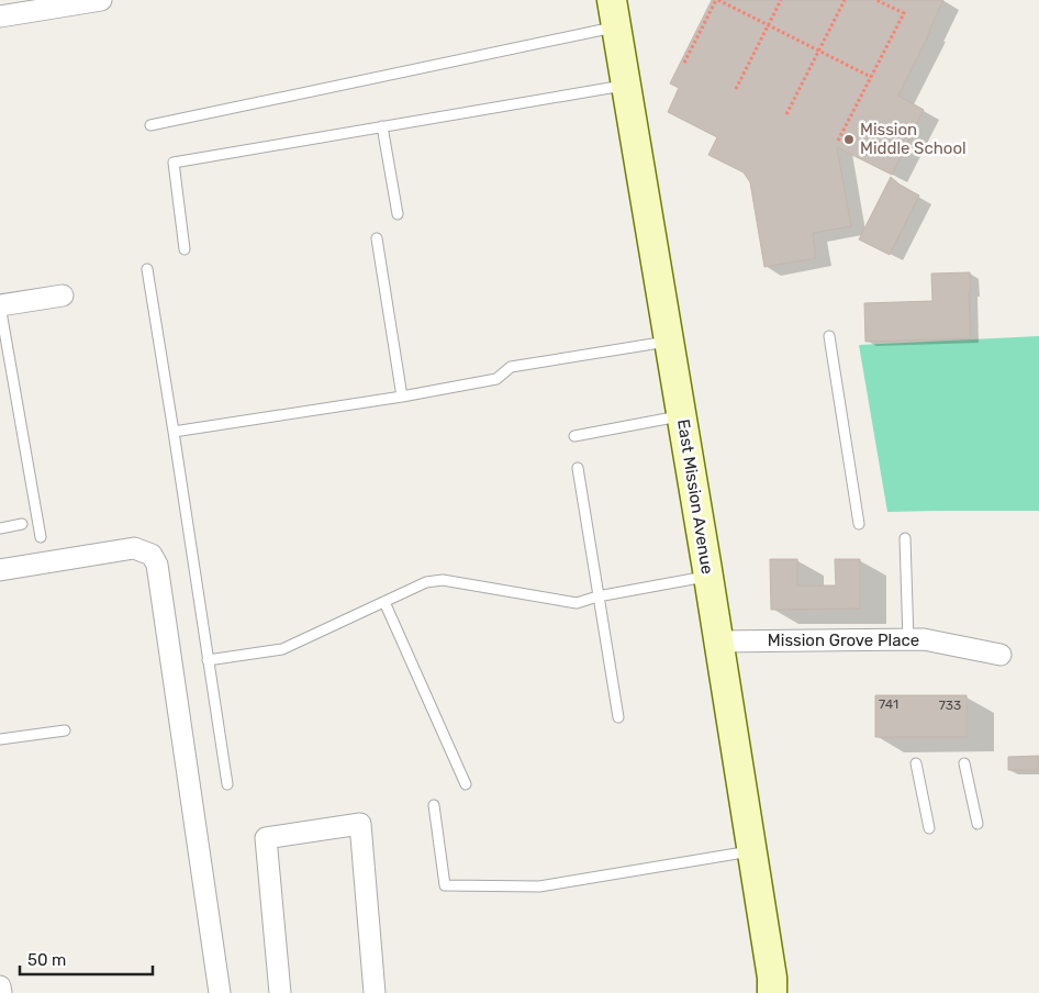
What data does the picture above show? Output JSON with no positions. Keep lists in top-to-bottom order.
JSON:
{
  "streets": {
    "main road": ["East Mission Avenue"],
    "street": ["Mission Grove Place"]
  },
  "crossings": [
    ["East Mission Avenue", "Mission Grove Place"]
  ],
  "places": ["Mission Middle School"],
  "house_numbers": ["741", "733"],
  "scale_bar": "50 m"
}
